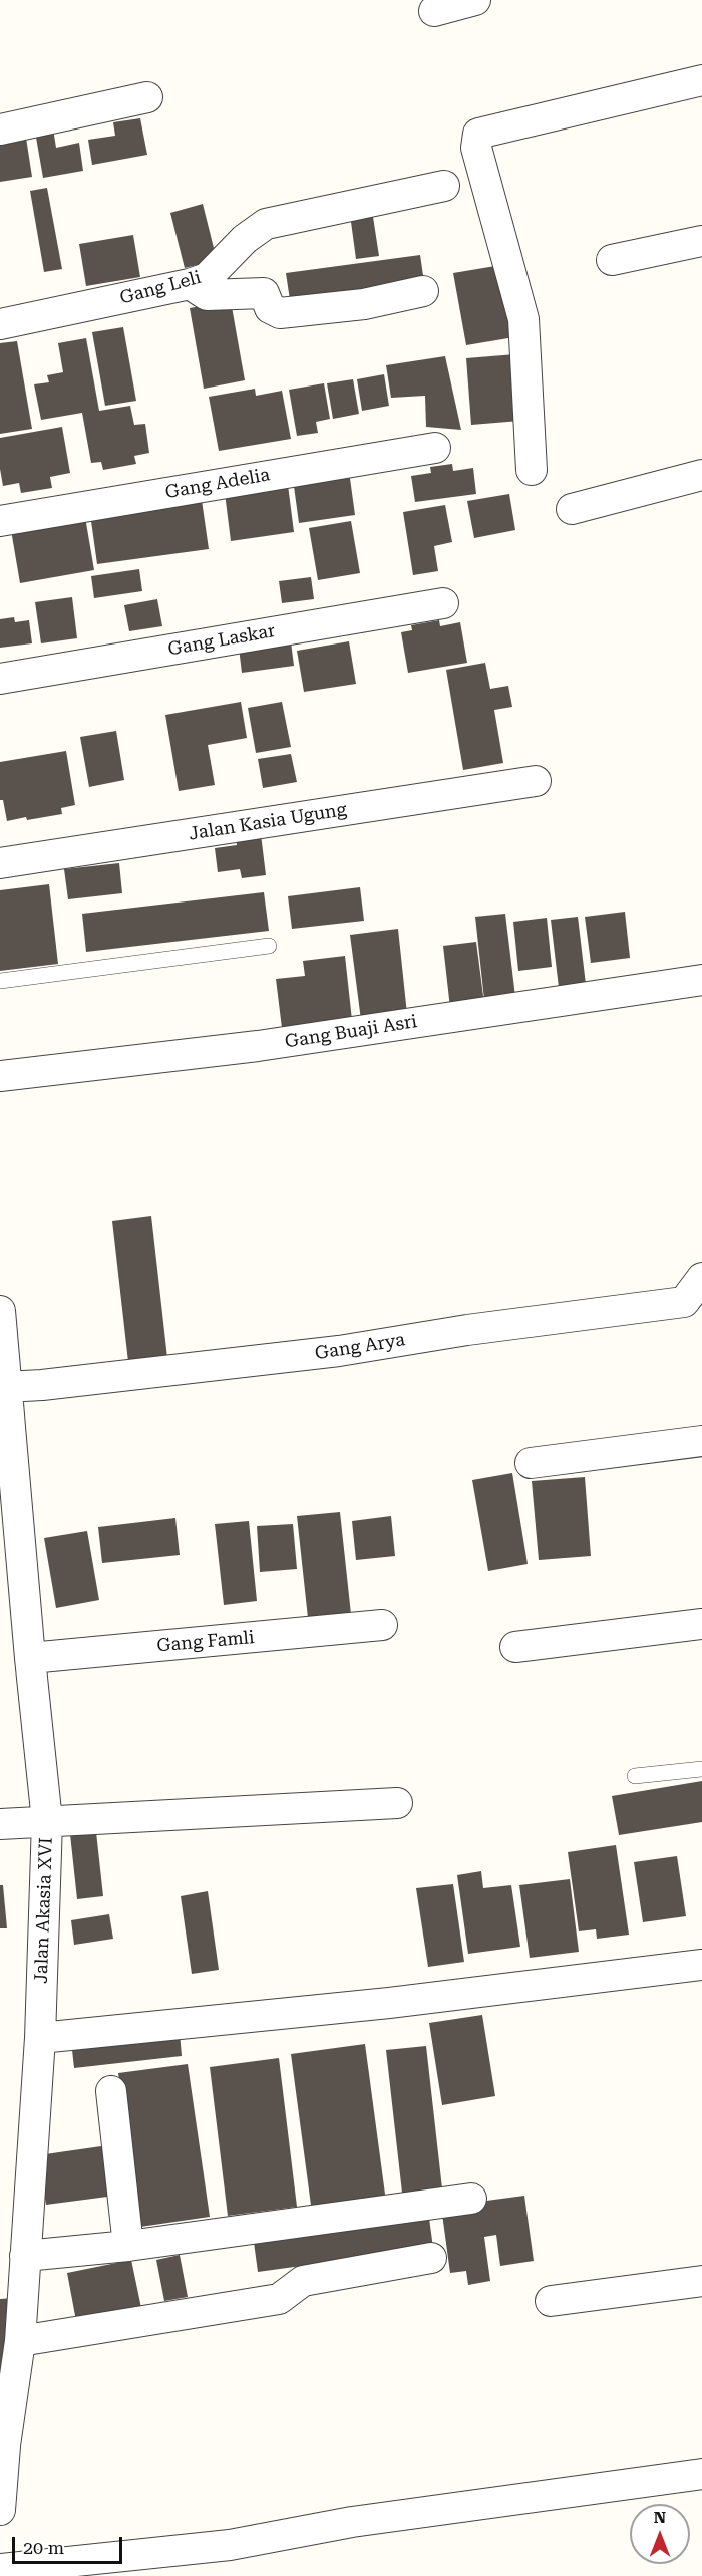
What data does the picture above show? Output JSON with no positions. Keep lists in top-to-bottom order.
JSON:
{
  "streets": {
    "street": [
      "Gang Leli",
      "Gang Adelia",
      "Gang Laskar",
      "Jalan Kasia Ugung",
      "Gang Buaji Asri",
      "Gang Arya",
      "Gang Famli",
      "Jalan Akasia XVI"
    ]
  },
  "crossings": [
    ["Gang Arya", "Jalan Akasia XVI"],
    ["Gang Famli", "Jalan Akasia XVI"]
  ],
  "scale_bar": "20 m",
  "north": "top"
}
